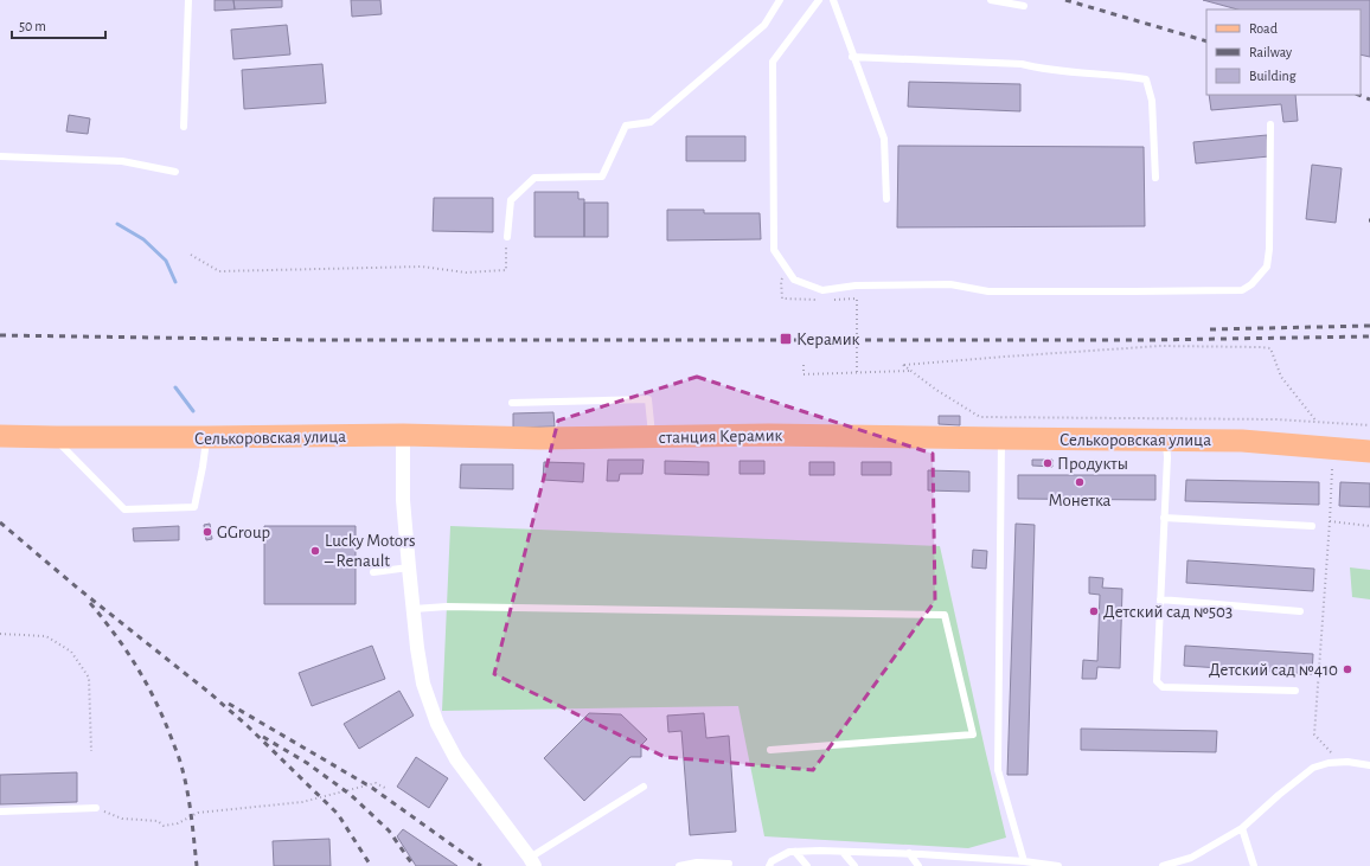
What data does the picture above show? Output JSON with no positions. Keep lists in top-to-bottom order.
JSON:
{
  "streets": {
    "main road": ["станция Керамик", "Селькоровская улица"]
  },
  "crossings": [
    ["станция Керамик", "Селькоровская улица"]
  ],
  "places": {
    "transit": ["Керамик"],
    "other": [
      "Продукты",
      "Монетка",
      "GGroup",
      "Lucky Motors – Renault",
      "Детский сад №503",
      "Детский сад №410"
    ]
  },
  "legend": ["Road", "Railway", "Building"],
  "scale_bar": "50 m"
}
